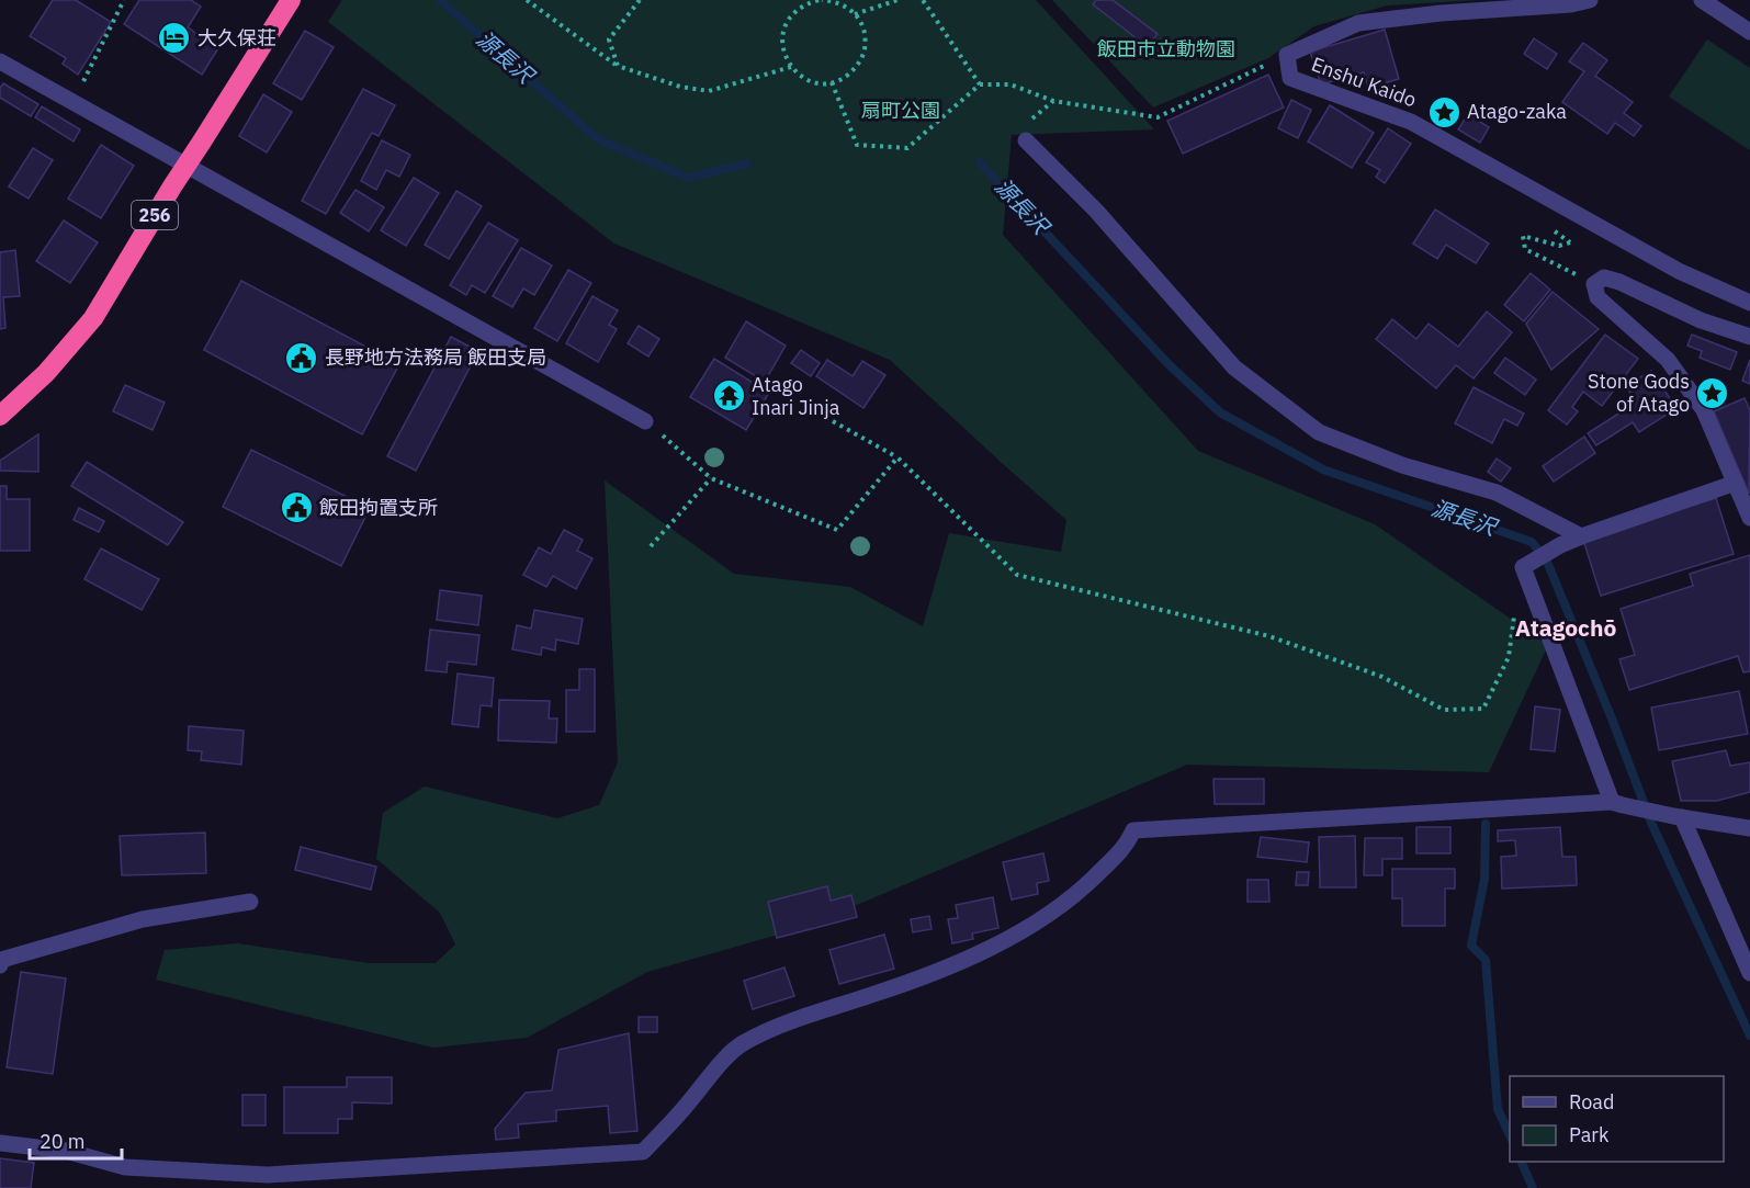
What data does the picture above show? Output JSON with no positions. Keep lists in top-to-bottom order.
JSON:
{
  "streets": {
    "highway": ["256"],
    "street": ["Enshu Kaido"]
  },
  "districts": ["Atagochō"],
  "water": ["源長沢"],
  "parks": ["飯田市立動物園", "扇町公園"],
  "places": {
    "hotel": ["大久保荘"],
    "place": ["Atago-zaka", "Stone Gods of Atago"],
    "public building": ["長野地方法務局 飯田支局", "飯田拘置支所"],
    "temple": ["Atago Inari Jinja"]
  },
  "legend": ["Road", "Park"],
  "scale_bar": "20 m"
}
